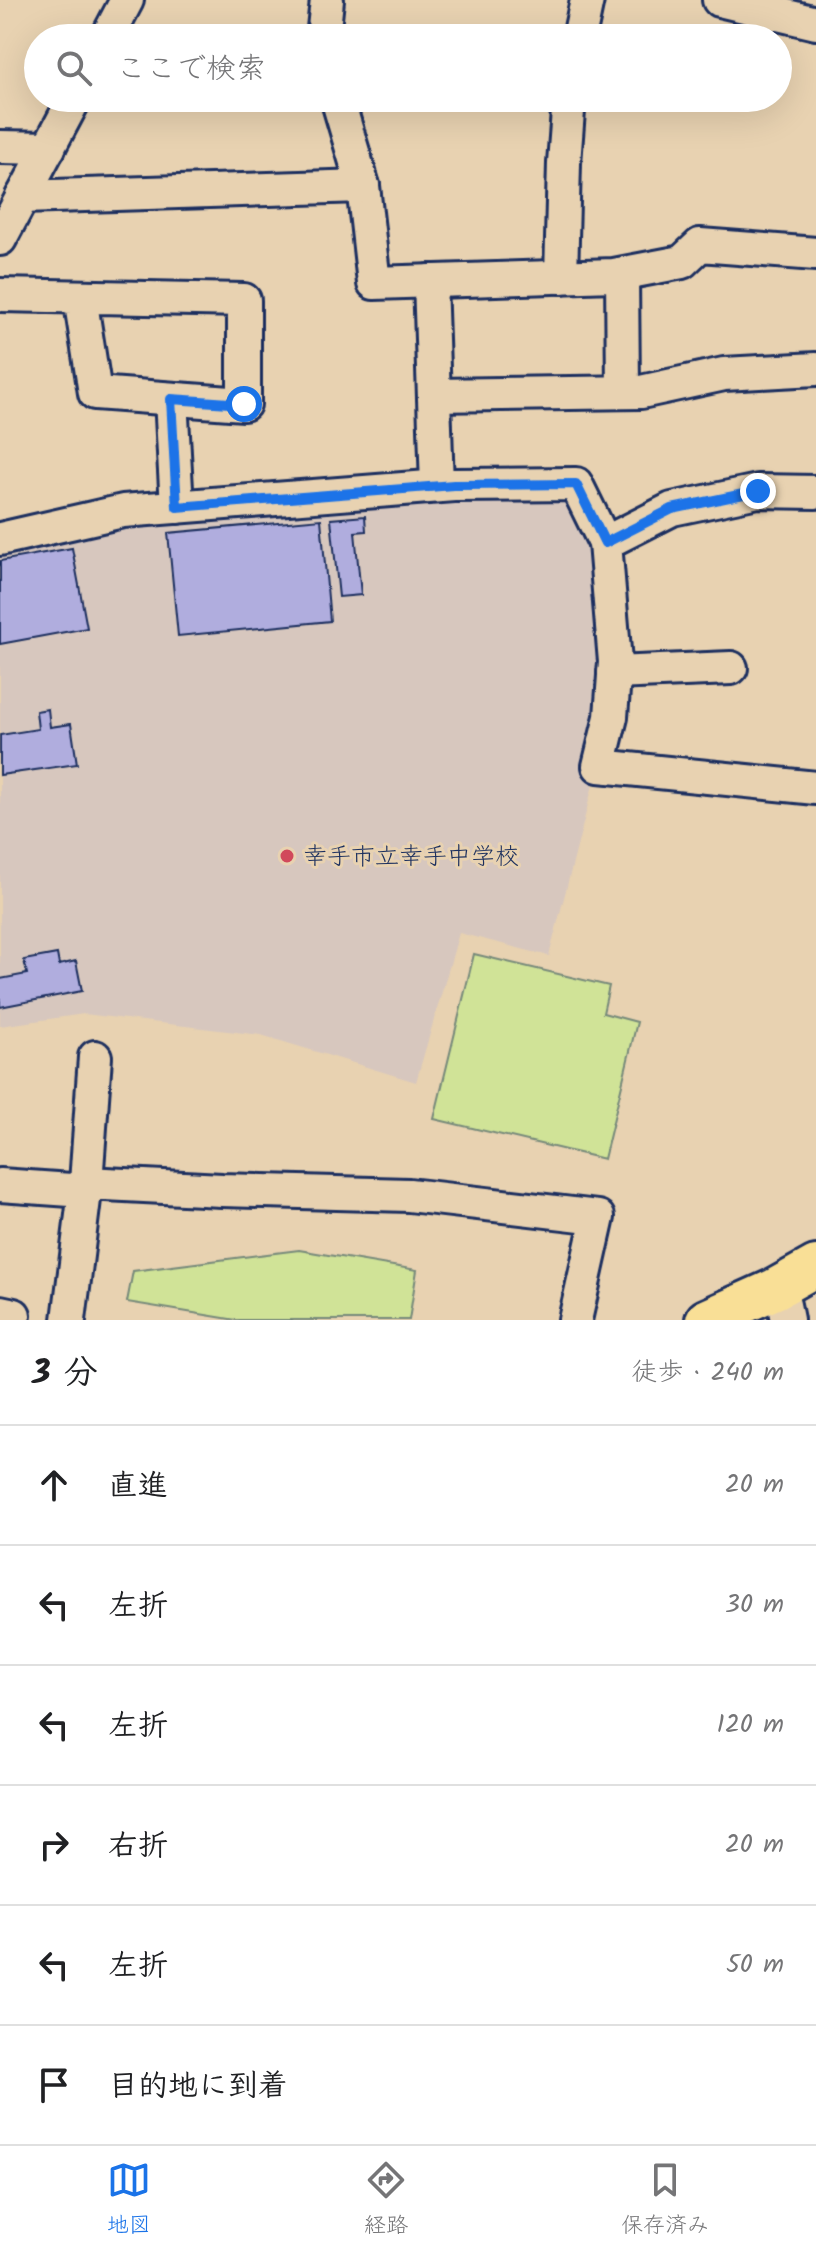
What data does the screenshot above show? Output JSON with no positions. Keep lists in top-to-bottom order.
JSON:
{
  "places": ["幸手市立幸手中学校"],
  "page": {
    "search": "ここで検索",
    "heading": ["3 分", "徒歩 · 240 m"],
    "list": [
      ["直進", "20 m"],
      ["左折", "30 m"],
      ["左折", "120 m"],
      ["右折", "20 m"],
      ["左折", "50 m"],
      "目的地に到着"
    ],
    "nav": ["地図", "経路", "保存済み"]
  }
}
